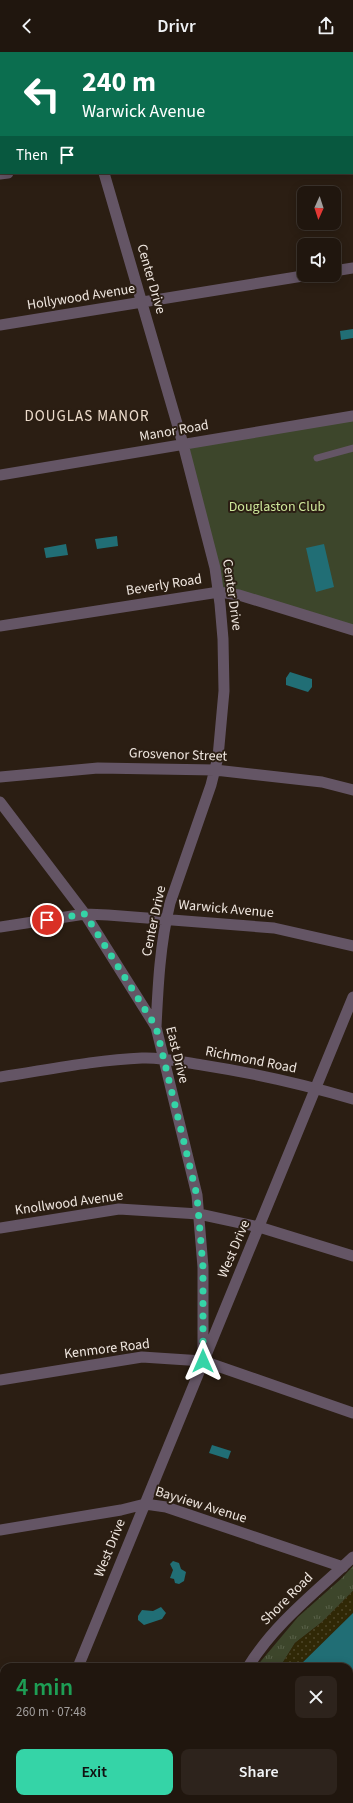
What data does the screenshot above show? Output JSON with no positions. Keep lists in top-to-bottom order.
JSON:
{
  "streets": {
    "street": [
      "Center Drive",
      "Hollywood Avenue",
      "Manor Road",
      "Beverly Road",
      "Grosvenor Street",
      "Warwick Avenue",
      "East Drive",
      "Richmond Road",
      "Knollwood Avenue",
      "West Drive",
      "Kenmore Road",
      "Bayview Avenue",
      "Shore Road"
    ]
  },
  "crossings": [
    ["Center Drive", "Hollywood Avenue"],
    ["Center Drive", "Manor Road"],
    ["Center Drive", "Beverly Road"],
    ["Center Drive", "Grosvenor Street"],
    ["Center Drive", "Warwick Avenue"],
    ["Center Drive", "East Drive"],
    ["Warwick Avenue", "East Drive"],
    ["East Drive", "Richmond Road"],
    ["East Drive", "Knollwood Avenue"],
    ["East Drive", "West Drive"],
    ["East Drive", "Kenmore Road"],
    ["Richmond Road", "West Drive"],
    ["Knollwood Avenue", "West Drive"],
    ["West Drive", "Kenmore Road"],
    ["West Drive", "Bayview Avenue"],
    ["Bayview Avenue", "Shore Road"]
  ],
  "districts": ["DOUGLAS MANOR"],
  "parks": ["Douglaston Club"],
  "north": "bottom",
  "page": {
    "header": "Drivr",
    "turn": ["240 m", "Warwick Avenue"],
    "then": "Then",
    "heading": ["4 min", "260 m · 07:48"],
    "buttons": ["Exit", "Share"]
  }
}
